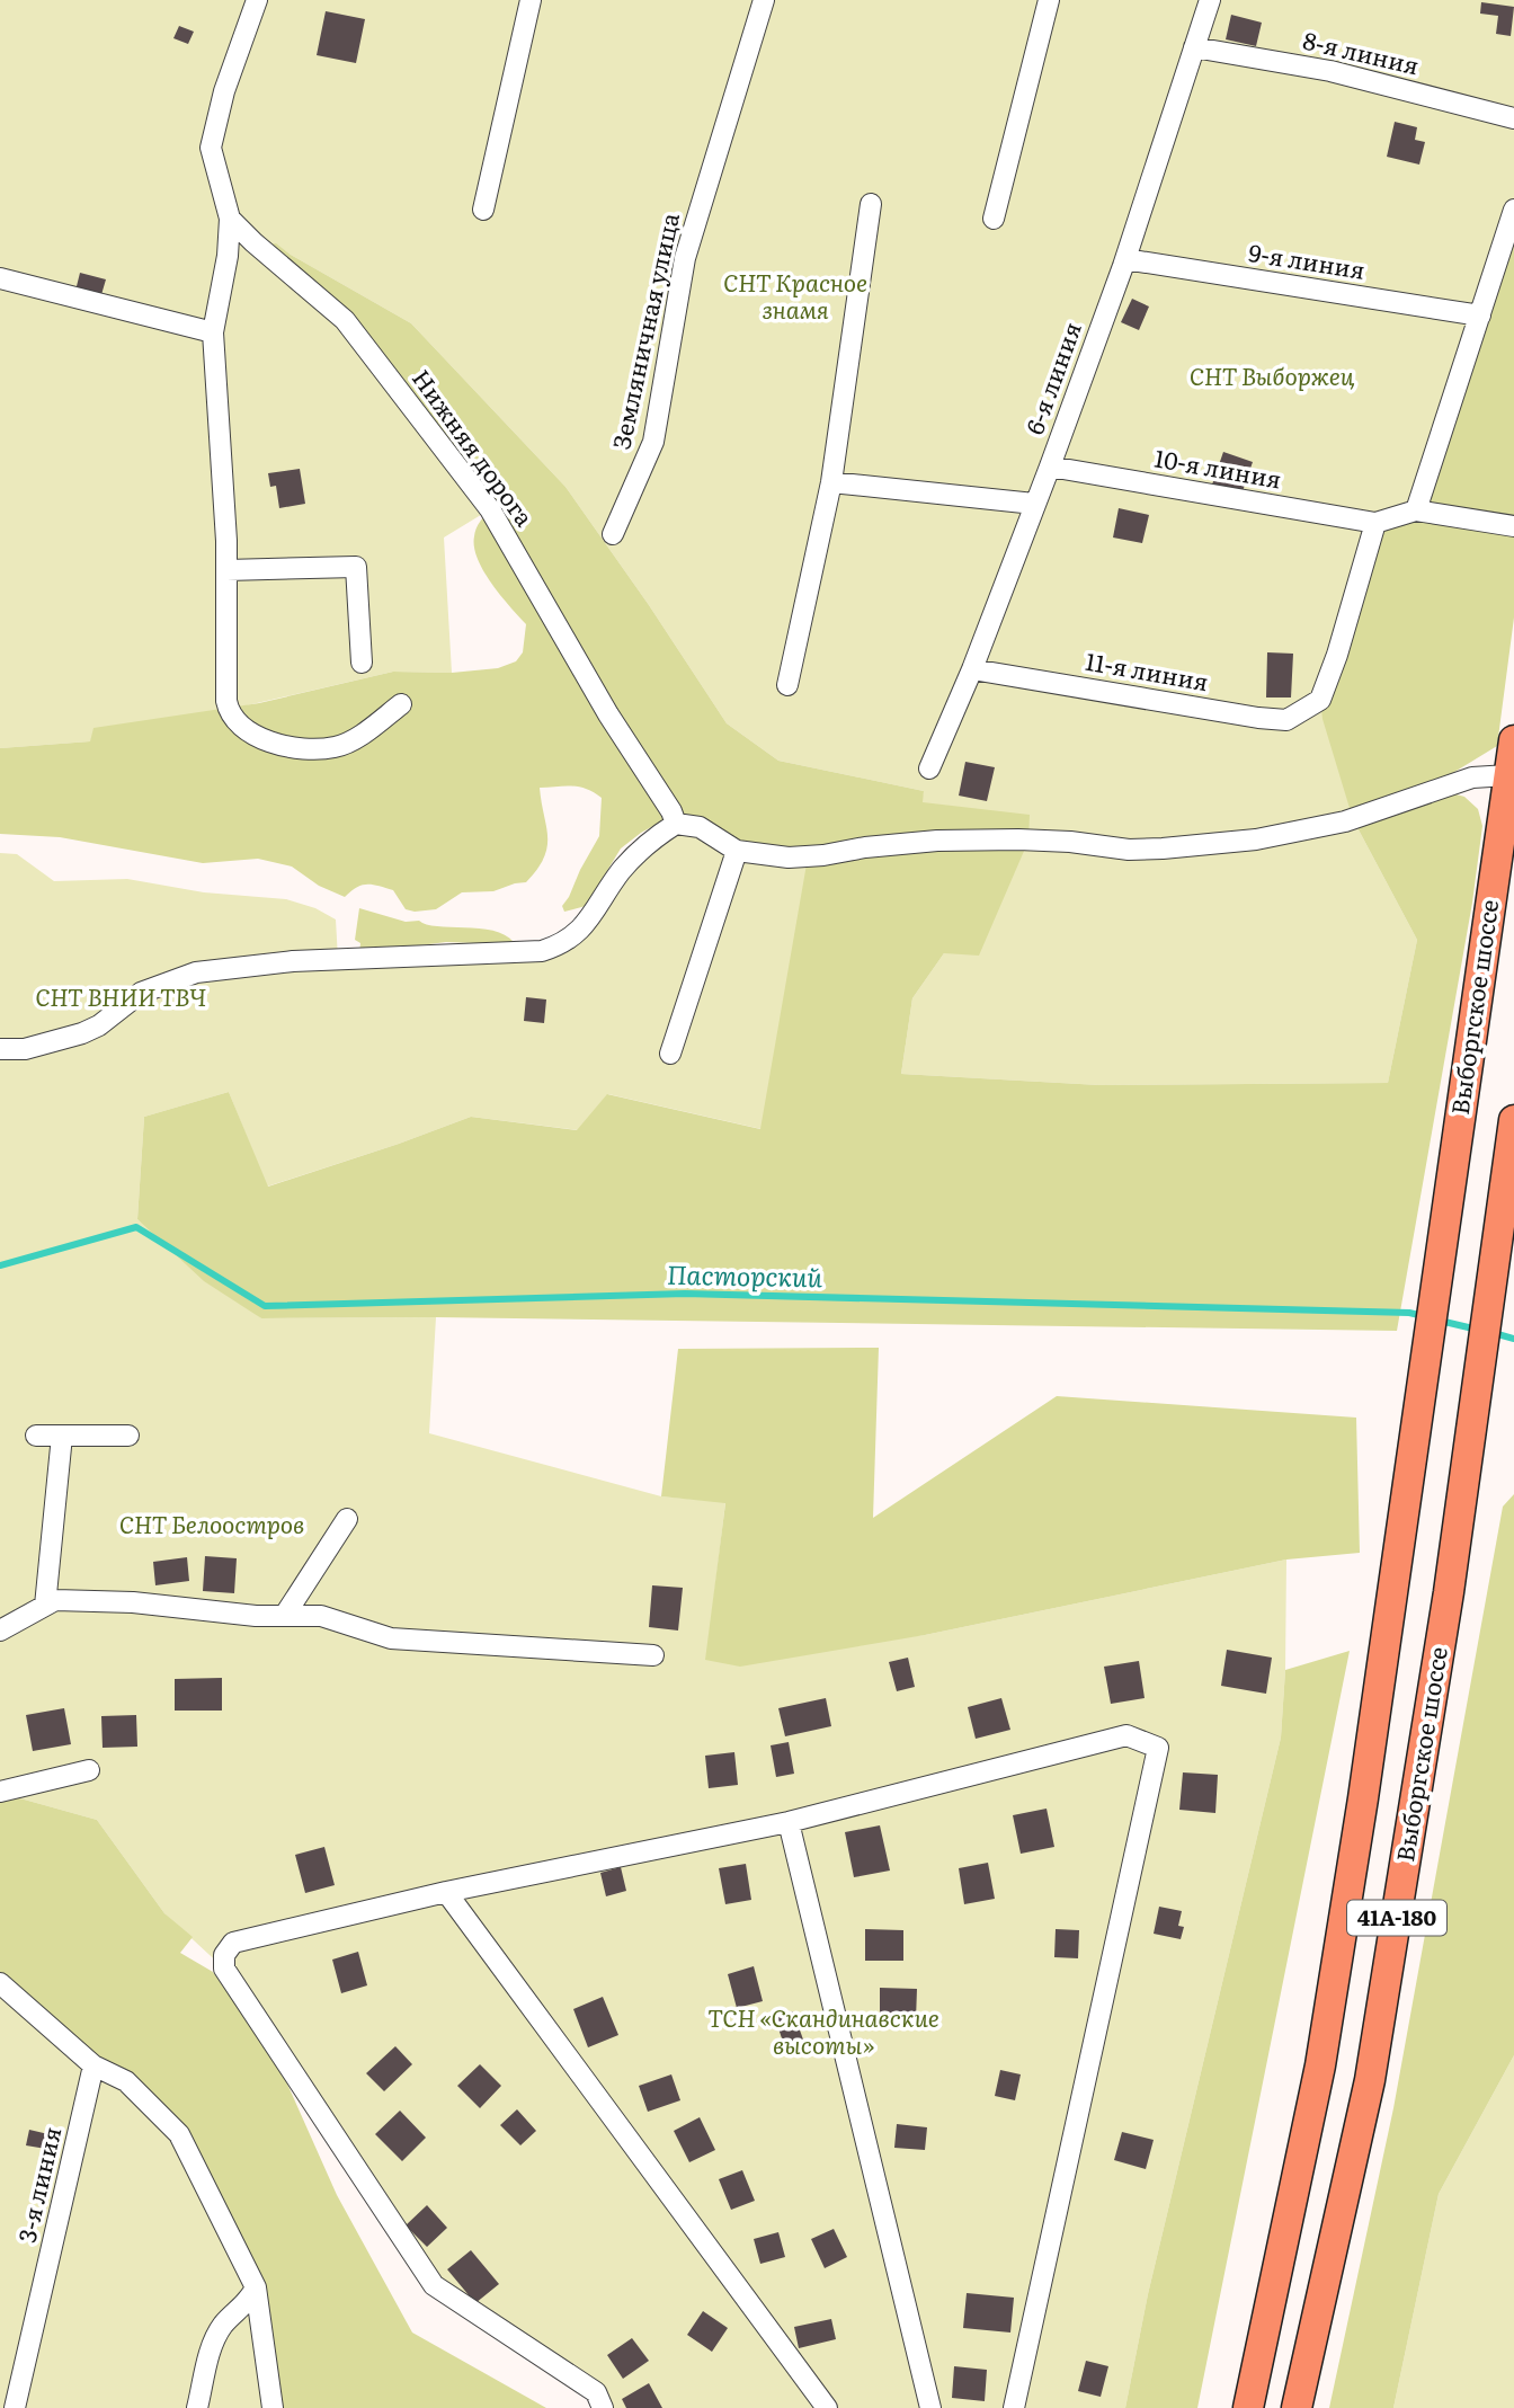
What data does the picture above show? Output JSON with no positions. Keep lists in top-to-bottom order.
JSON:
{
  "streets": {
    "main road": ["Выборгское шоссе", "41А-180"],
    "street": [
      "8-я линия",
      "9-я линия",
      "Земляничная улица",
      "6-я линия",
      "Нижняя дорога",
      "10-я линия",
      "11-я линия",
      "3-я линия"
    ]
  },
  "crossings": [
    ["8-я линия", "6-я линия"],
    ["9-я линия", "6-я линия"],
    ["6-я линия", "10-я линия"],
    ["6-я линия", "11-я линия"],
    ["10-я линия", "11-я линия"]
  ],
  "water": ["Пасторский"],
  "parks": [
    "СНТ Красное знамя",
    "СНТ Выборжец",
    "СНТ ВНИИ ТВЧ",
    "СНТ Белоостров",
    "ТСН «Скандинавские высоты»"
  ]
}
